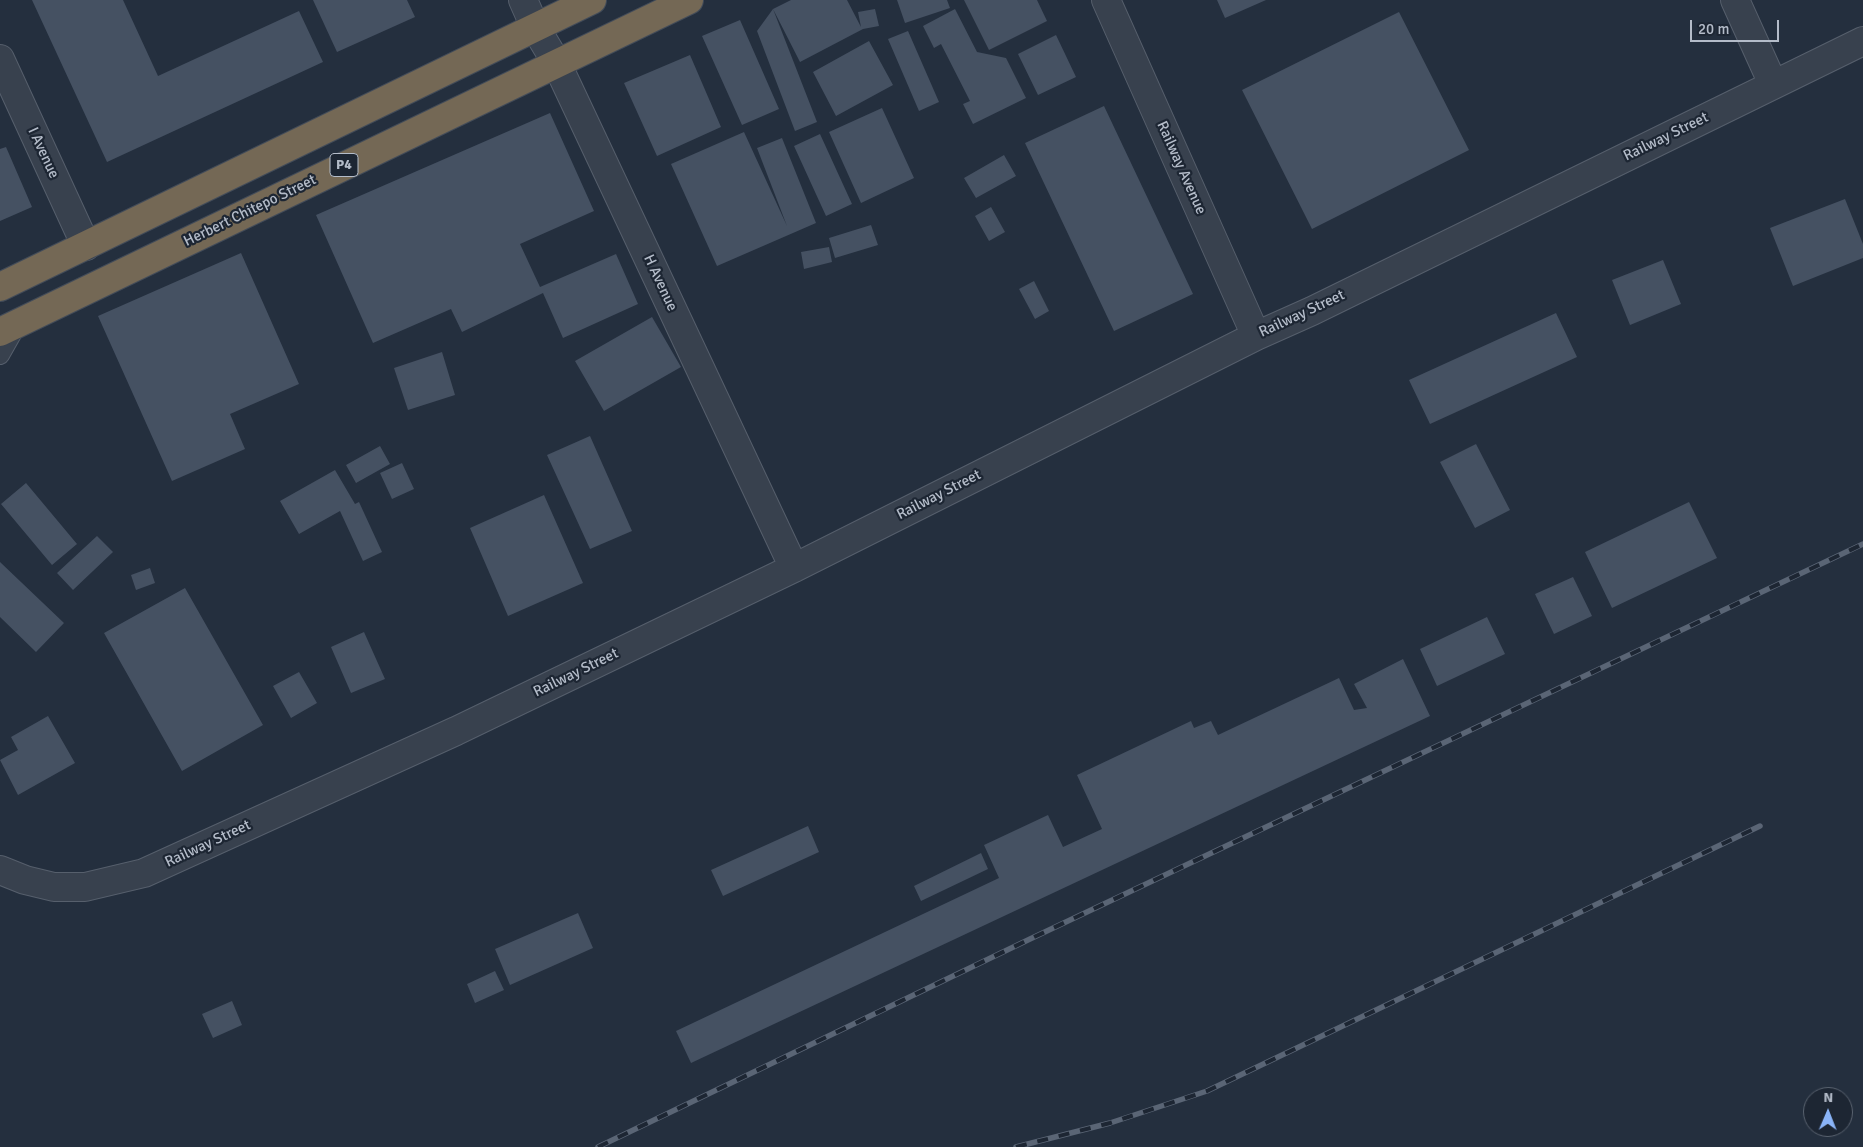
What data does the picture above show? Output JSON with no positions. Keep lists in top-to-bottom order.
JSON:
{
  "streets": {
    "highway": ["P4", "Herbert Chitepo Street"],
    "street": [
      "Railway Street",
      "I Avenue",
      "Railway Avenue",
      "H Avenue"
    ]
  },
  "crossings": [
    ["Railway Street", "Railway Avenue"],
    ["Railway Street", "H Avenue"],
    ["Herbert Chitepo Street", "H Avenue"]
  ],
  "scale_bar": "20 m",
  "north": "top"
}
